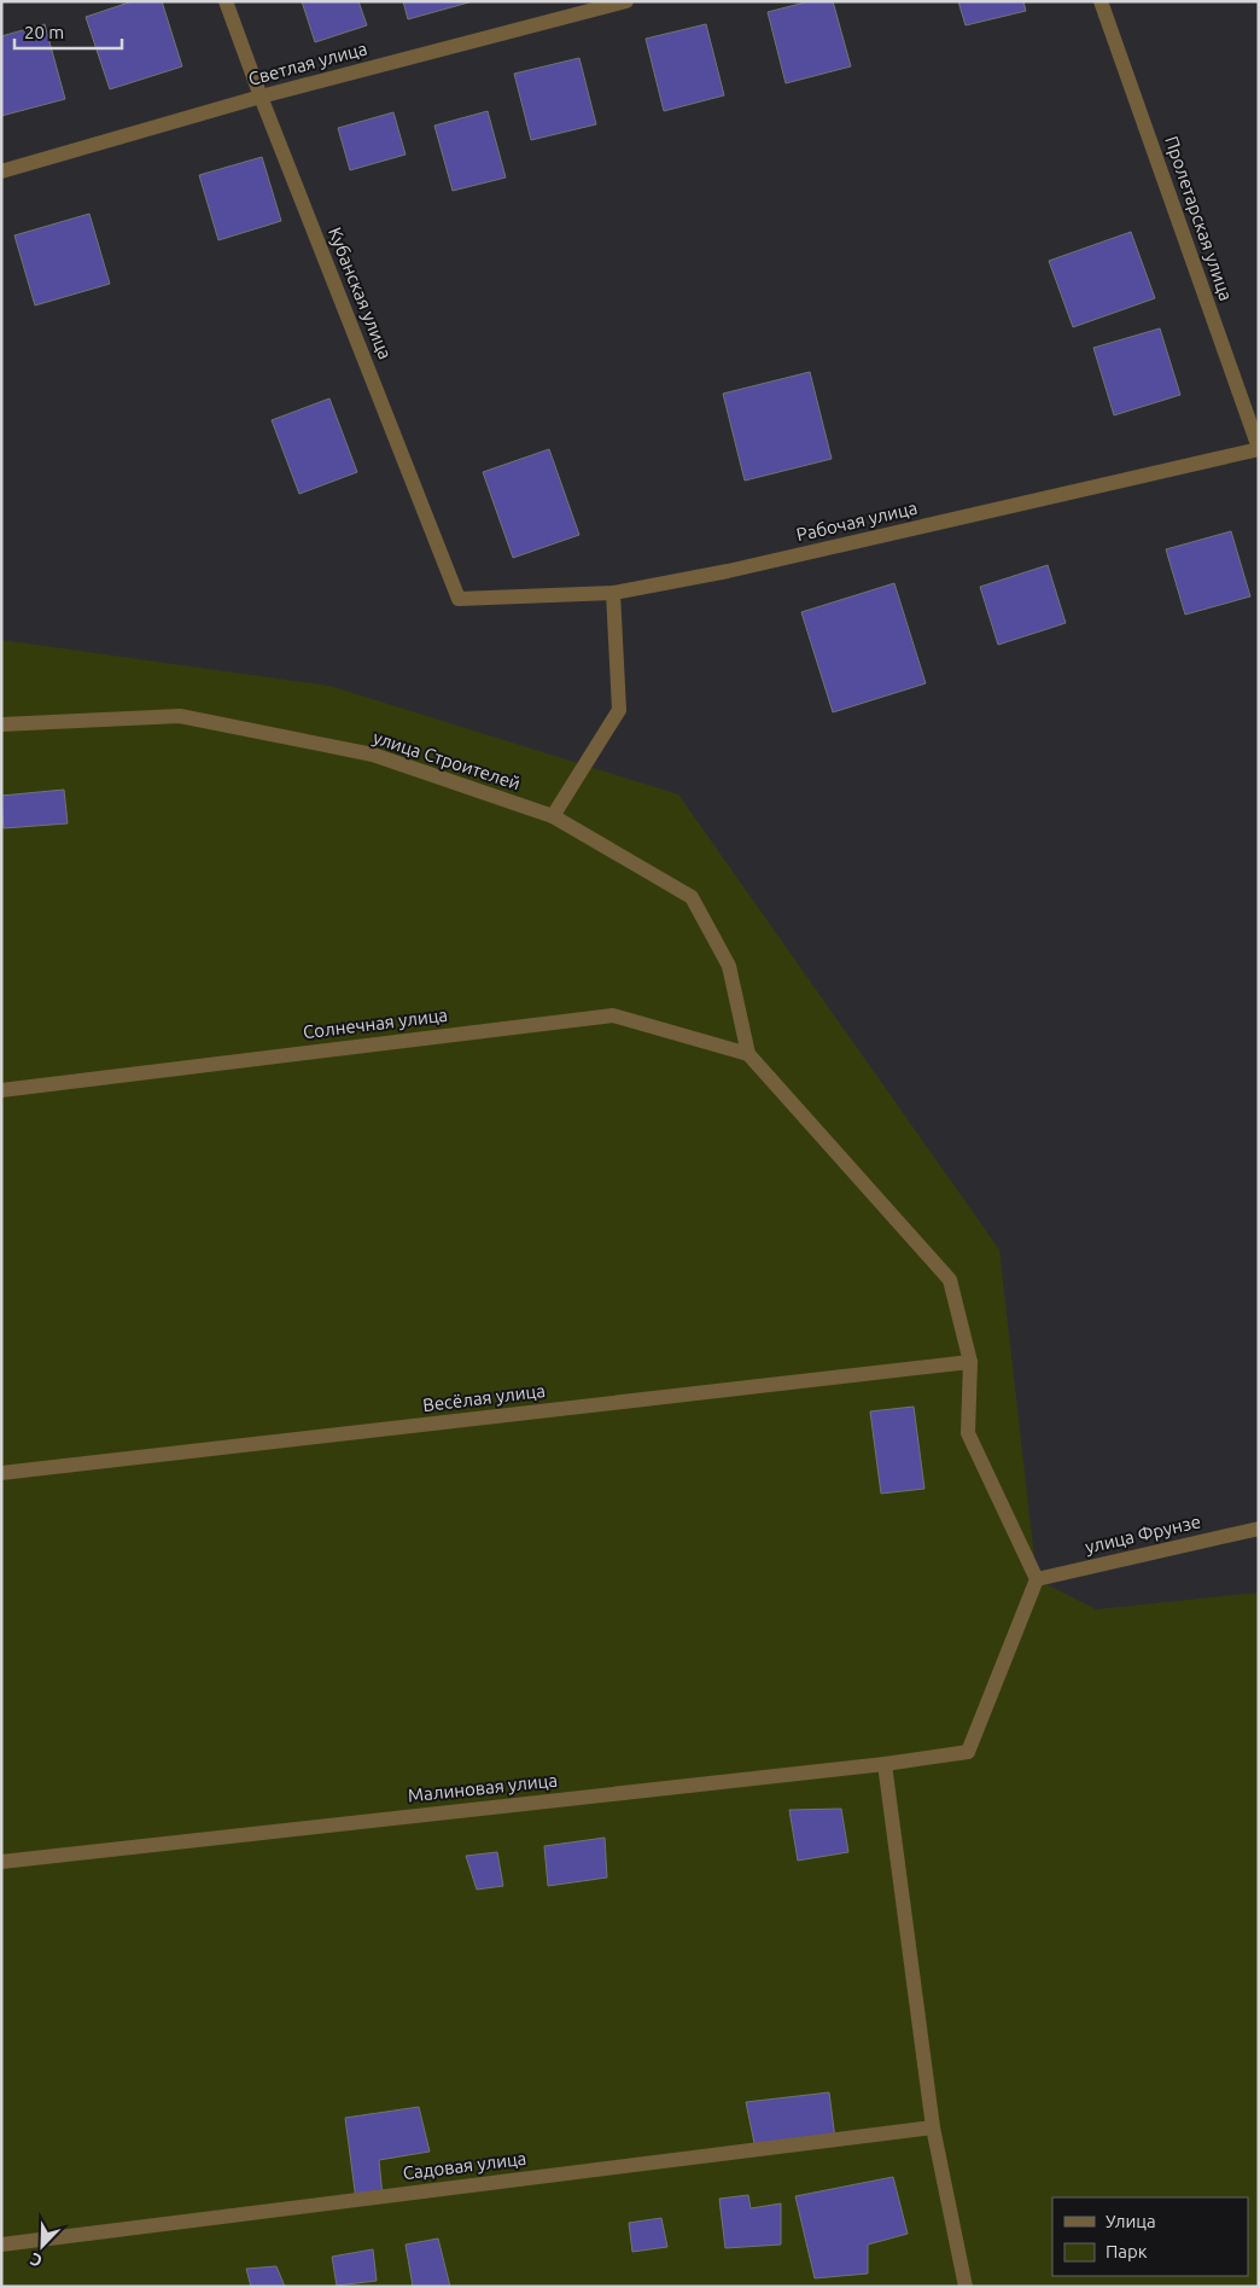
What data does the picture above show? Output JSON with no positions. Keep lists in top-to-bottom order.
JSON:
{
  "streets": {
    "street": [
      "Светлая улица",
      "Пролетарская улица",
      "Кубанская улица",
      "Рабочая улица",
      "улица Строителей",
      "Солнечная улица",
      "Весёлая улица",
      "улица Фрунзе",
      "Малиновая улица",
      "Садовая улица"
    ]
  },
  "crossings": [
    ["Светлая улица", "Кубанская улица"],
    ["Пролетарская улица", "Рабочая улица"],
    ["Кубанская улица", "Рабочая улица"],
    ["улица Строителей", "Солнечная улица"],
    ["улица Фрунзе", "Малиновая улица"]
  ],
  "legend": ["Улица", "Парк"],
  "scale_bar": "20 m",
  "north": "bottom left"
}
